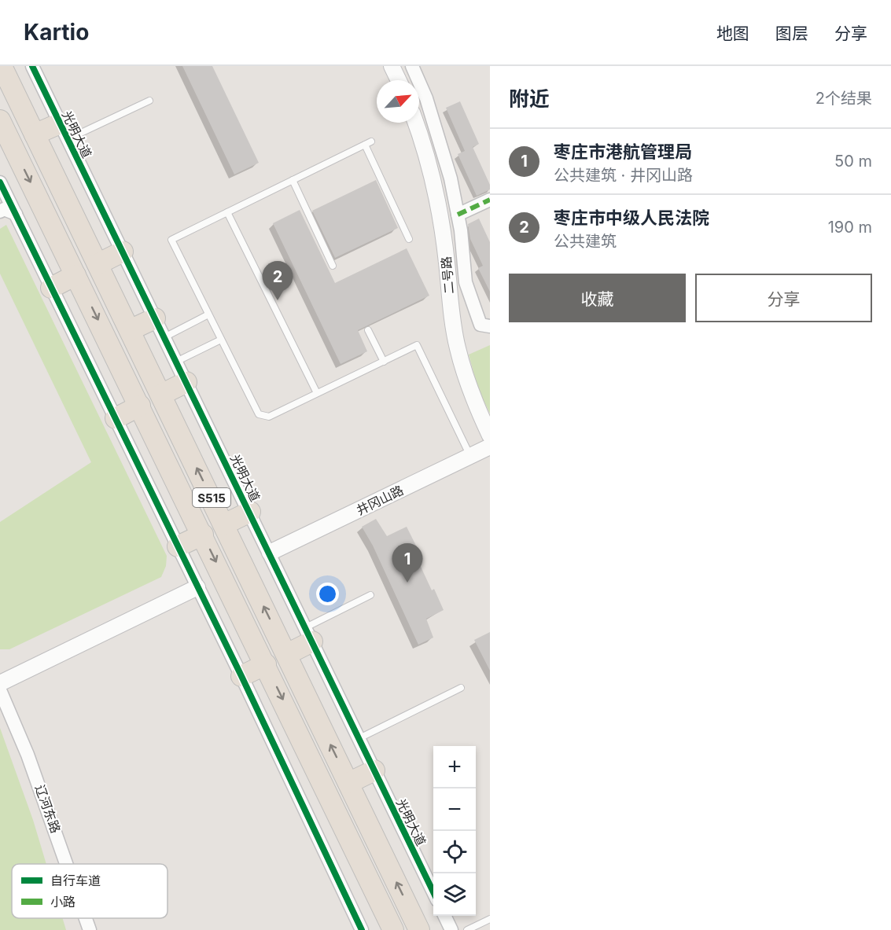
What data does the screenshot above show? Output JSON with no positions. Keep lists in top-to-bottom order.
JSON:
{
  "streets": {
    "main road": ["S515"],
    "street": [
      "光明大道",
      "二号路",
      "井冈山路",
      "辽河东路"
    ]
  },
  "crossings": [
    ["光明大道", "井冈山路"]
  ],
  "legend": ["自行车道", "小路"],
  "north": "top right",
  "page": {
    "header": "Kartio",
    "nav": ["地图", "图层", "分享"],
    "heading": ["附近", "2个结果"],
    "list": [
      {
        "mark": "1",
        "name": "枣庄市港航管理局",
        "note": "公共建筑 · 井冈山路",
        "value": "50 m"
      },
      {
        "mark": "2",
        "name": "枣庄市中级人民法院",
        "note": "公共建筑",
        "value": "190 m"
      }
    ],
    "buttons": ["收藏", "分享"],
    "pins": ["2", "1"],
    "map_buttons": ["+", "−"]
  }
}
